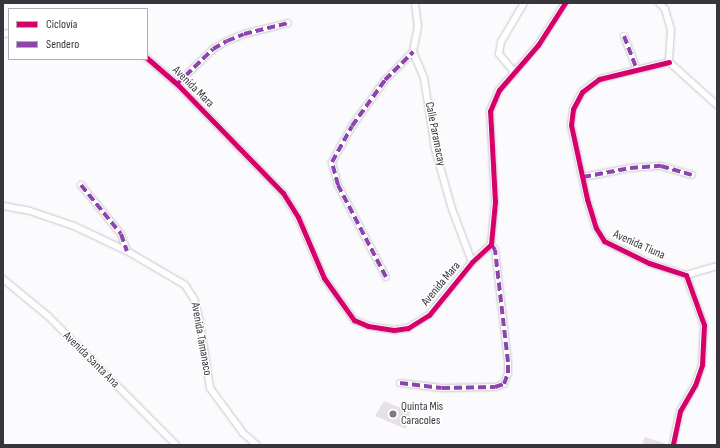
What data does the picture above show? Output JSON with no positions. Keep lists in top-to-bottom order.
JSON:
{
  "streets": {
    "street": [
      "Avenida Mara",
      "Calle Paramacay",
      "Avenida Tiuna",
      "Avenida Tamanaco",
      "Avenida Santa Ana"
    ]
  },
  "crossings": [
    ["Avenida Mara", "Calle Paramacay"]
  ],
  "places": ["Quinta Mis Caracoles"],
  "legend": ["Ciclovía", "Sendero"]
}
